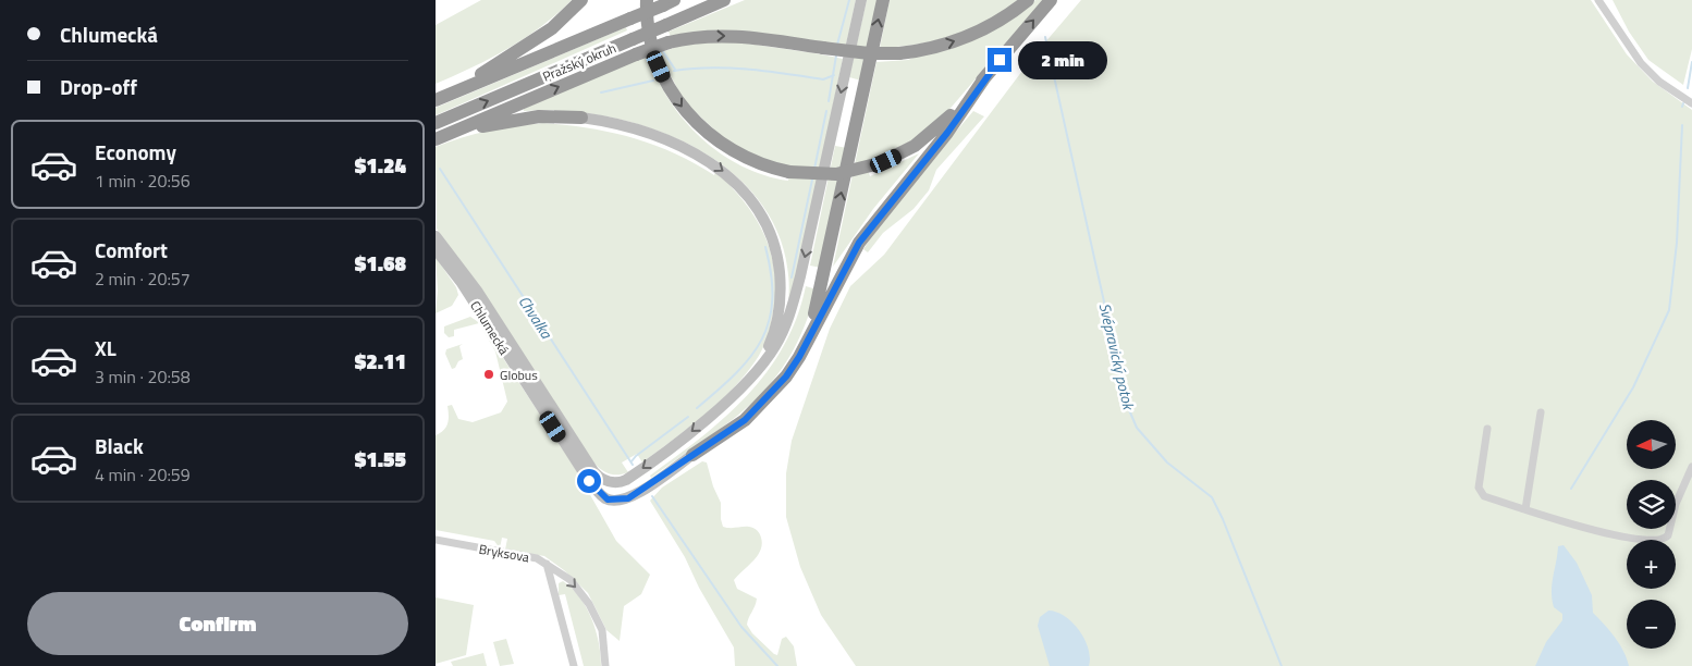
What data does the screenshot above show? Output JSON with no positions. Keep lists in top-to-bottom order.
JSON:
{
  "streets": {
    "highway": ["Pražský okruh", "Chlumecká"],
    "street": ["Bryksova"]
  },
  "water": ["Chvalka", "Svépravický potok"],
  "places": ["Globus"],
  "north": "left",
  "page": {
    "banner": ["Chlumecká", "Drop-off"],
    "bubble": "2 min",
    "list": [
      {
        "name": "Economy",
        "note": "1 min · 20:56",
        "value": "$1.24"
      },
      {
        "name": "Comfort",
        "note": "2 min · 20:57",
        "value": "$1.68"
      },
      {
        "name": "XL",
        "note": "3 min · 20:58",
        "value": "$2.11"
      },
      {
        "name": "Black",
        "note": "4 min · 20:59",
        "value": "$1.55"
      }
    ],
    "map_buttons": ["+", "−"],
    "buttons": "Confirm"
  }
}
